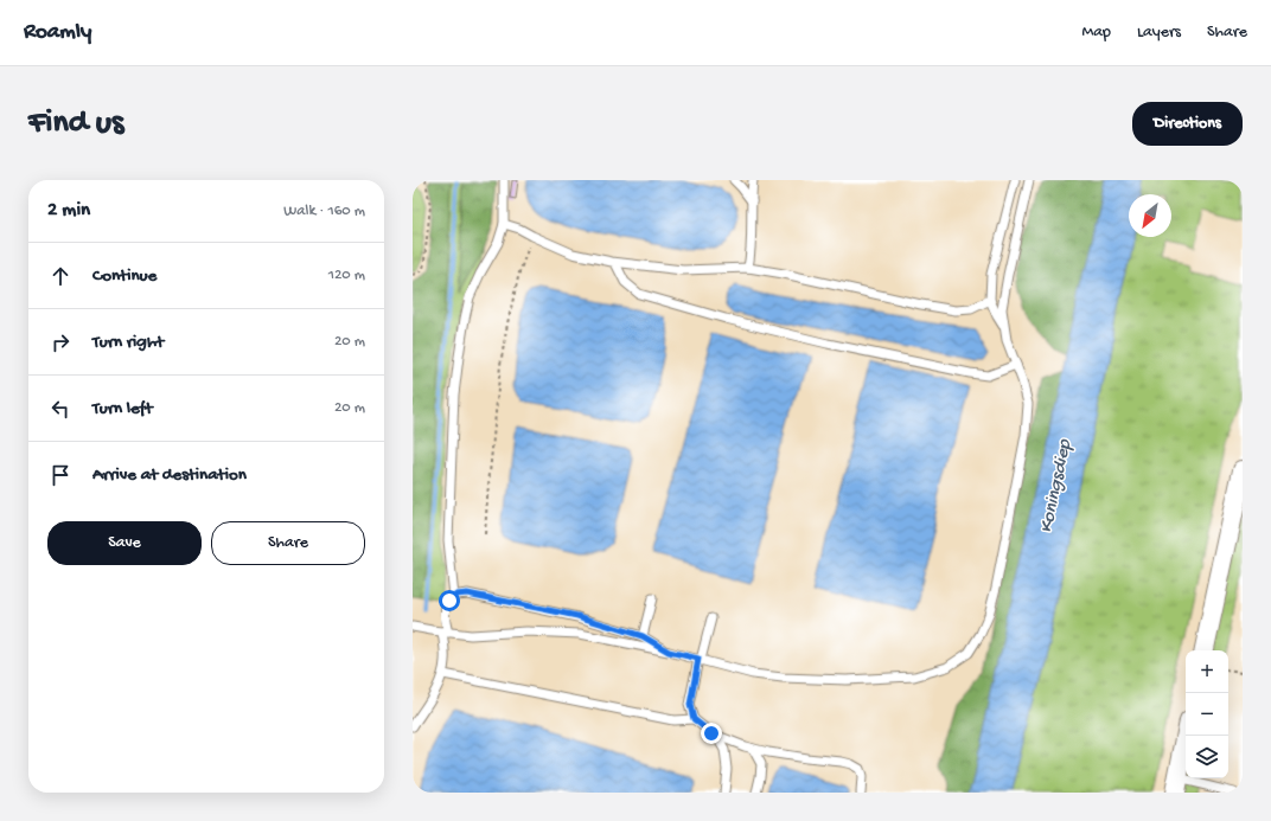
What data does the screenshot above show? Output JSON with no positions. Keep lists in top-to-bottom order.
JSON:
{
  "water": ["Koningsdiep"],
  "north": "bottom left",
  "page": {
    "header": "Roamly",
    "nav": ["Map", "Layers", "Share"],
    "buttons": [
      "Directions",
      ["Save", "Share"]
    ],
    "title": "Find us",
    "heading": ["2 min", "Walk · 160 m"],
    "list": [
      ["Continue", "120 m"],
      ["Turn right", "20 m"],
      ["Turn left", "20 m"],
      "Arrive at destination"
    ],
    "map_buttons": ["+", "−"]
  }
}
